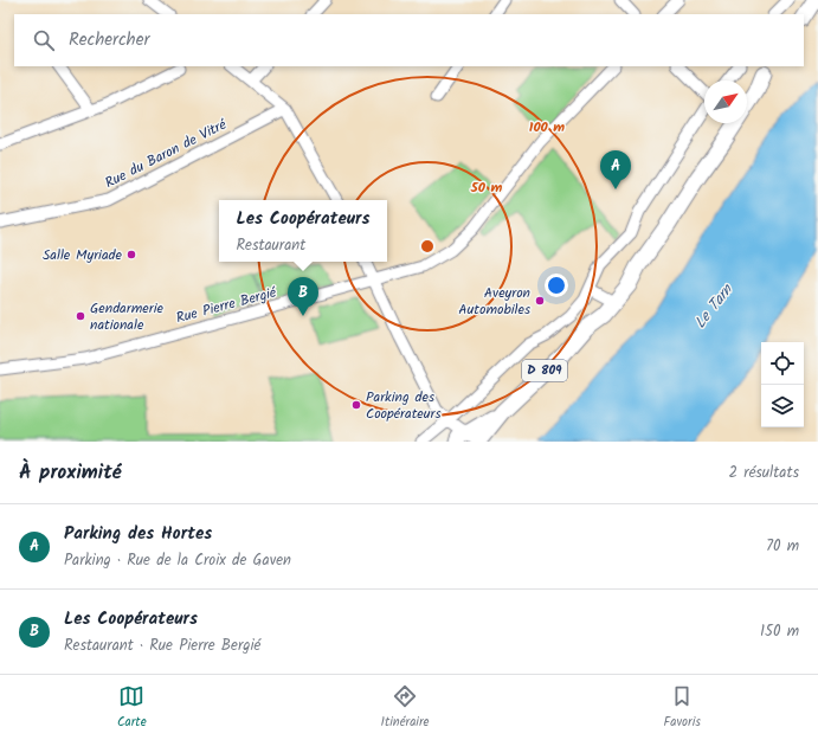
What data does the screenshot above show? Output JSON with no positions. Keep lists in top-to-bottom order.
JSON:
{
  "streets": {
    "main road": ["D 809"],
    "street": ["Rue du Baron de Vitré", "Rue Pierre Bergié"]
  },
  "water": ["Le Tarn"],
  "places": [
    "Salle Myriade",
    "Aveyron Automobiles",
    "Gendarmerie nationale",
    "Parking des Coopérateurs"
  ],
  "north": "top right",
  "page": {
    "search": "Rechercher",
    "pins": ["A", "B"],
    "popup": ["Les Coopérateurs", "Restaurant"],
    "heading": ["À proximité", "2 résultats"],
    "list": [
      {
        "mark": "A",
        "name": "Parking des Hortes",
        "note": "Parking · Rue de la Croix de Gaven",
        "value": "70 m"
      },
      {
        "mark": "B",
        "name": "Les Coopérateurs",
        "note": "Restaurant · Rue Pierre Bergié",
        "value": "150 m"
      }
    ],
    "nav": ["Carte", "Itinéraire", "Favoris"]
  },
  "rings": ["100 m", "50 m"]
}
